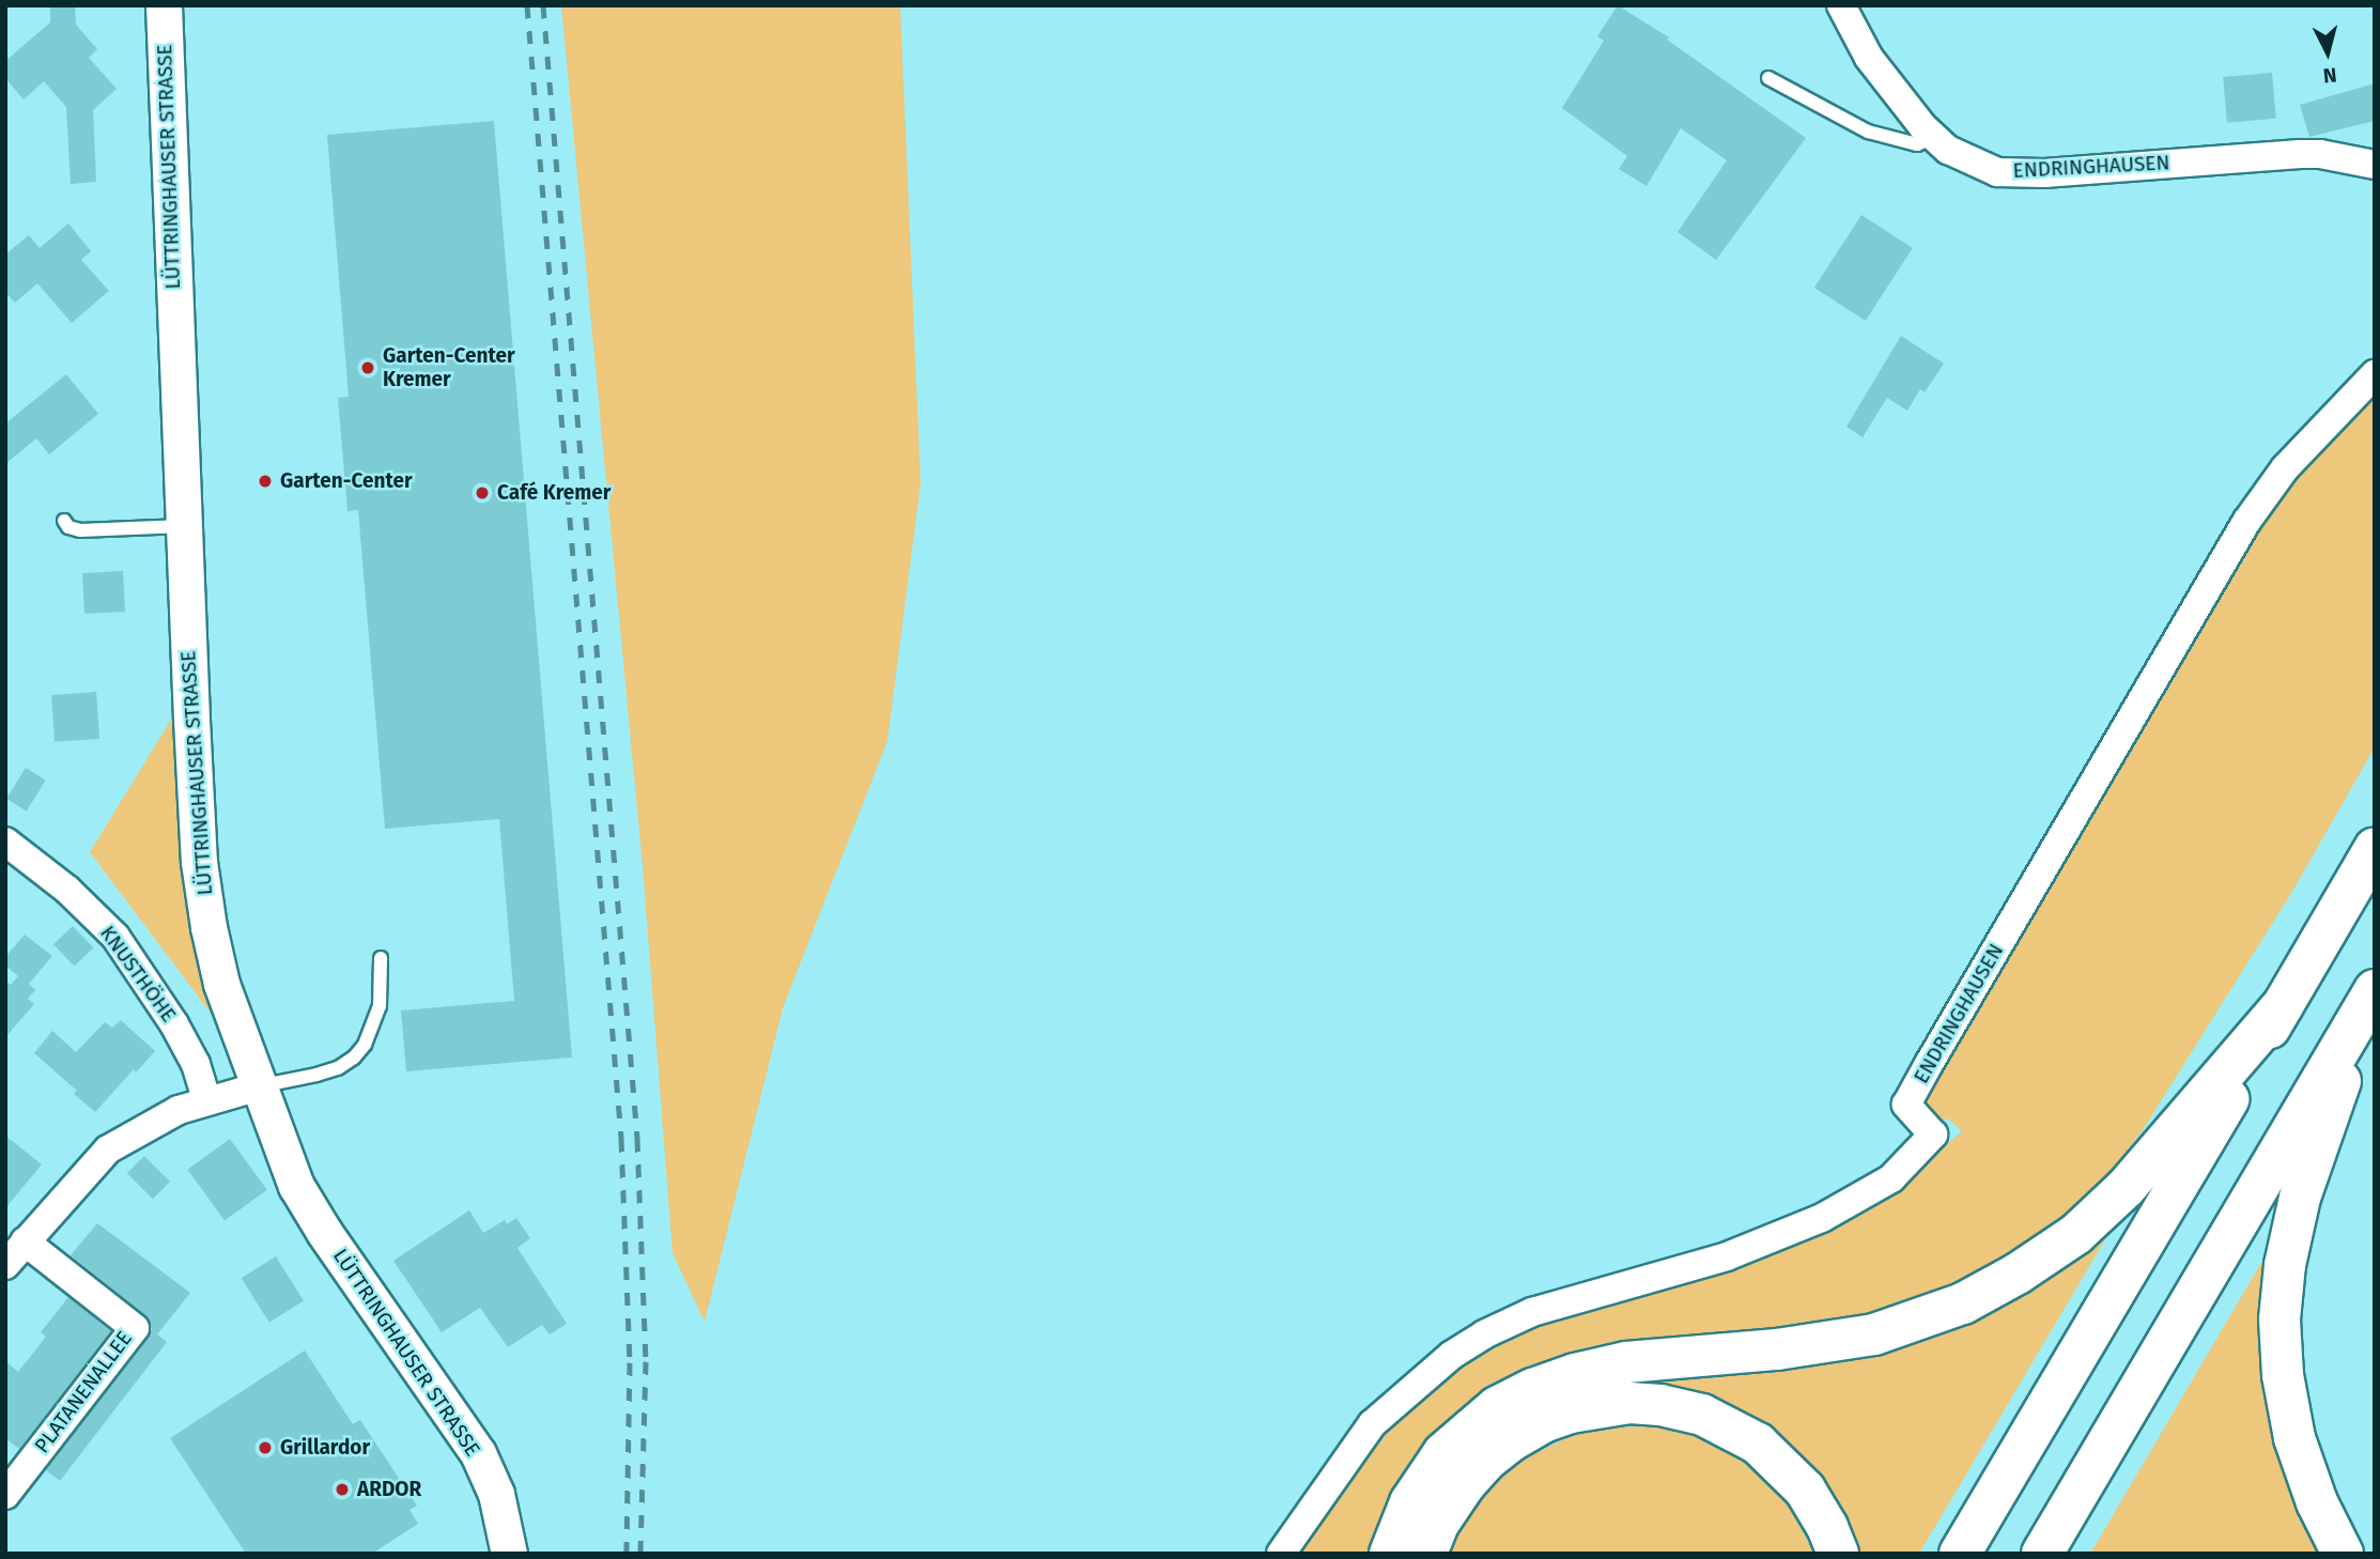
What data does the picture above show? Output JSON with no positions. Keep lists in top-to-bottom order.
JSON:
{
  "streets": {
    "street": [
      "LÜTTRINGHAUSER STRASSE",
      "ENDRINGHAUSEN",
      "KNUSTHÖHE",
      "PLATANENALLEE"
    ]
  },
  "places": [
    "Garten-Center Kremer",
    "Garten-Center",
    "Café Kremer",
    "Grillardor",
    "ARDOR"
  ],
  "north": "bottom"
}
